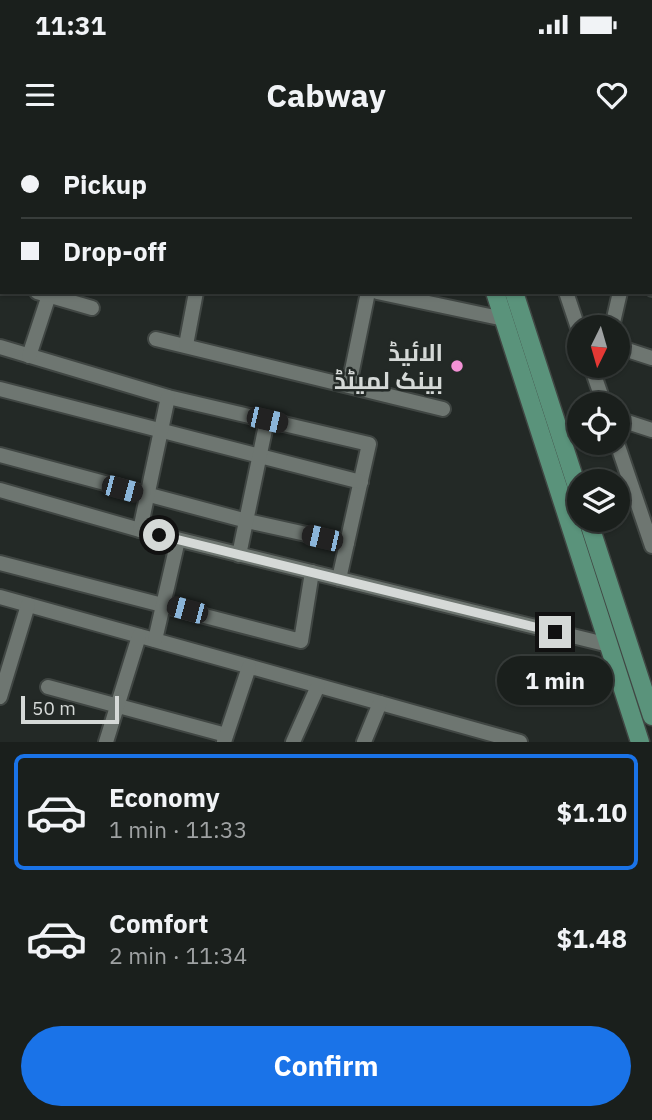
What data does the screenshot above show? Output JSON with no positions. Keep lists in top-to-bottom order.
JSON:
{
  "places": ["الائیڈ بینک لمیٹڈ"],
  "scale_bar": "50 m",
  "north": "bottom",
  "page": {
    "status": "11:31",
    "header": "Cabway",
    "banner": ["Pickup", "Drop-off"],
    "bubble": "1 min",
    "scale": "50 m",
    "list": [
      {
        "name": "Economy",
        "note": "1 min · 11:33",
        "value": "$1.10"
      },
      {
        "name": "Comfort",
        "note": "2 min · 11:34",
        "value": "$1.48"
      }
    ],
    "buttons": "Confirm"
  }
}
